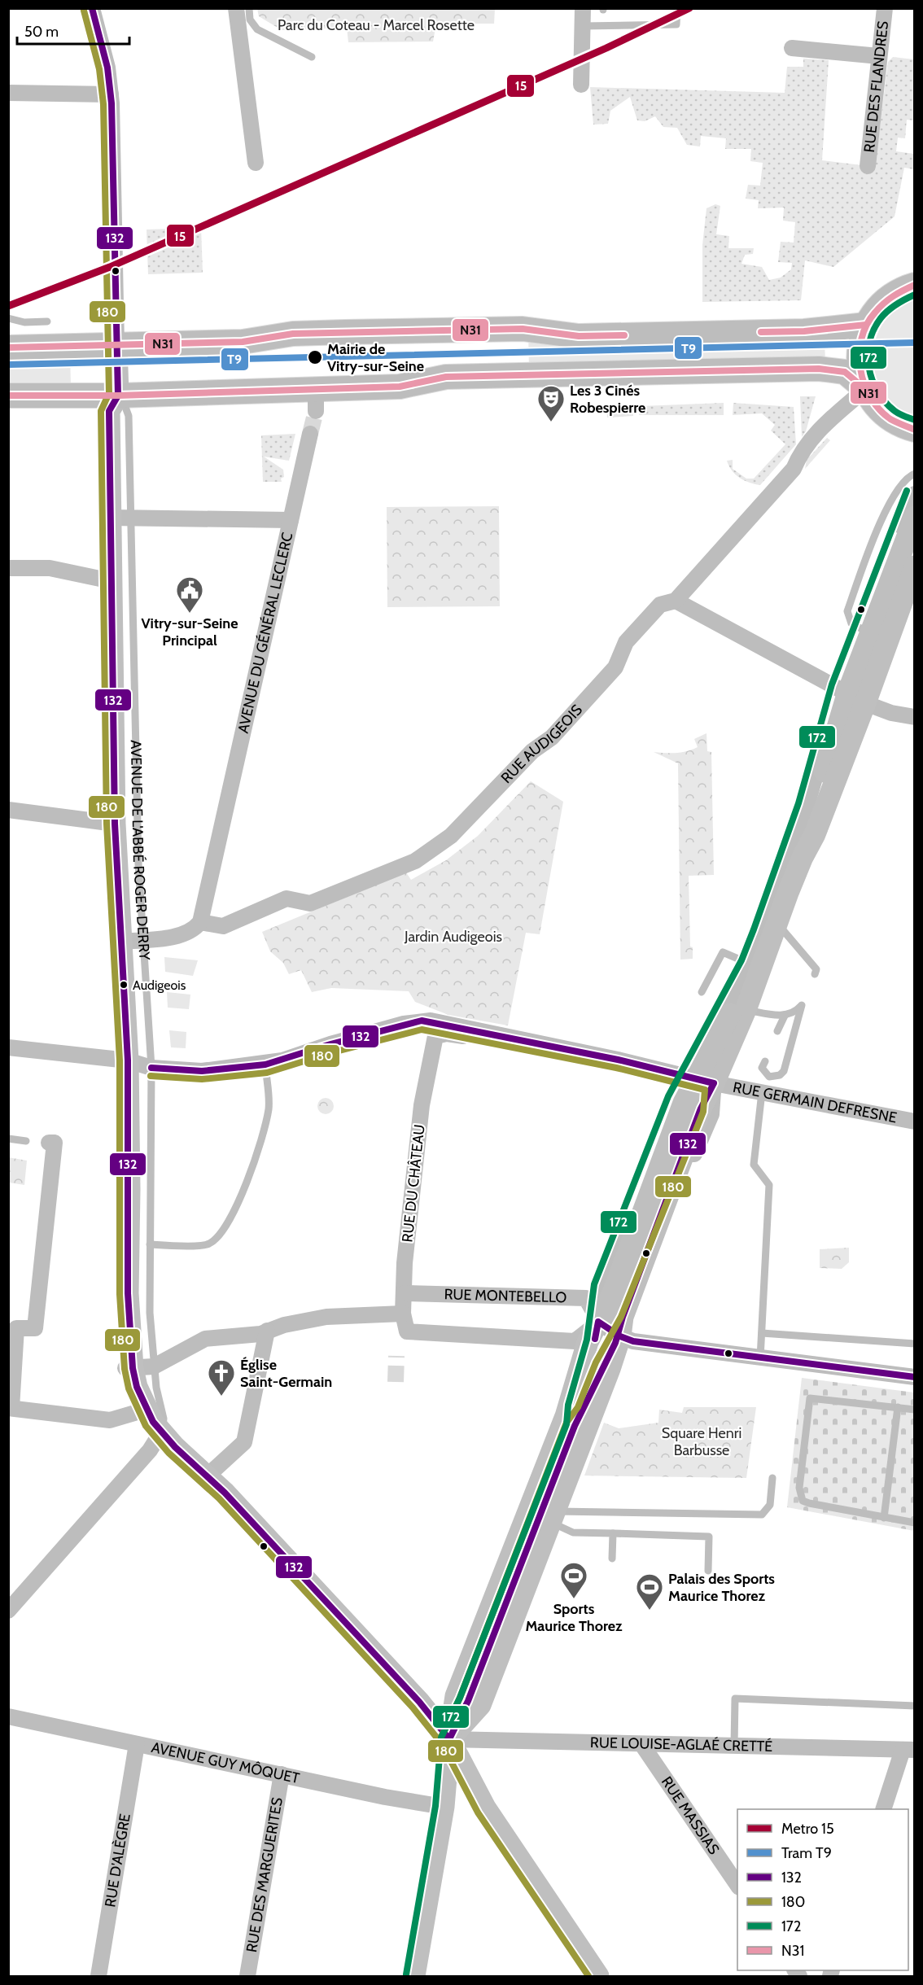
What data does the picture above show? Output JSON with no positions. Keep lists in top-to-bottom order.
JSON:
{
  "streets": {
    "main road": ["AVENUE DE L'ABBÉ ROGER DERRY"],
    "street": [
      "RUE DES FLANDRES",
      "AVENUE DU GÉNÉRAL LECLERC",
      "RUE AUDIGEOIS",
      "RUE GERMAIN DEFRESNE",
      "RUE DU CHÂTEAU",
      "RUE MONTEBELLO",
      "RUE LOUISE-AGLAÉ CRETTÉ",
      "AVENUE GUY MÔQUET",
      "RUE MASSIAS",
      "RUE D'ALÈGRE",
      "RUE DES MARGUERITES"
    ]
  },
  "crossings": [
    ["AVENUE DU GÉNÉRAL LECLERC", "RUE AUDIGEOIS"],
    ["AVENUE DU GÉNÉRAL LECLERC", "AVENUE DE L'ABBÉ ROGER DERRY"],
    ["RUE DU CHÂTEAU", "RUE MONTEBELLO"],
    ["RUE LOUISE-AGLAÉ CRETTÉ", "RUE MASSIAS"],
    ["AVENUE GUY MÔQUET", "RUE D'ALÈGRE"],
    ["AVENUE GUY MÔQUET", "RUE DES MARGUERITES"]
  ],
  "parks": ["Parc du Coteau - Marcel Rosette", "Jardin Audigeois", "Square Henri Barbusse"],
  "places": {
    "other": ["Mairie de Vitry-sur-Seine", "Audigeois"],
    "theatre": ["Les 3 Cinés Robespierre"],
    "public building": ["Vitry-sur-Seine Principal"],
    "church": ["Église Saint-Germain"],
    "sports": ["Sports Maurice Thorez", "Palais des Sports Maurice Thorez"]
  },
  "lines": [
    "metro line 15",
    "transit line 132",
    "transit line 180",
    "transit line N31",
    "transit line 172",
    "tram line T9"
  ],
  "legend": [
    "Metro 15",
    "Tram T9",
    "132",
    "180",
    "172",
    "N31"
  ],
  "scale_bar": "50 m"
}
